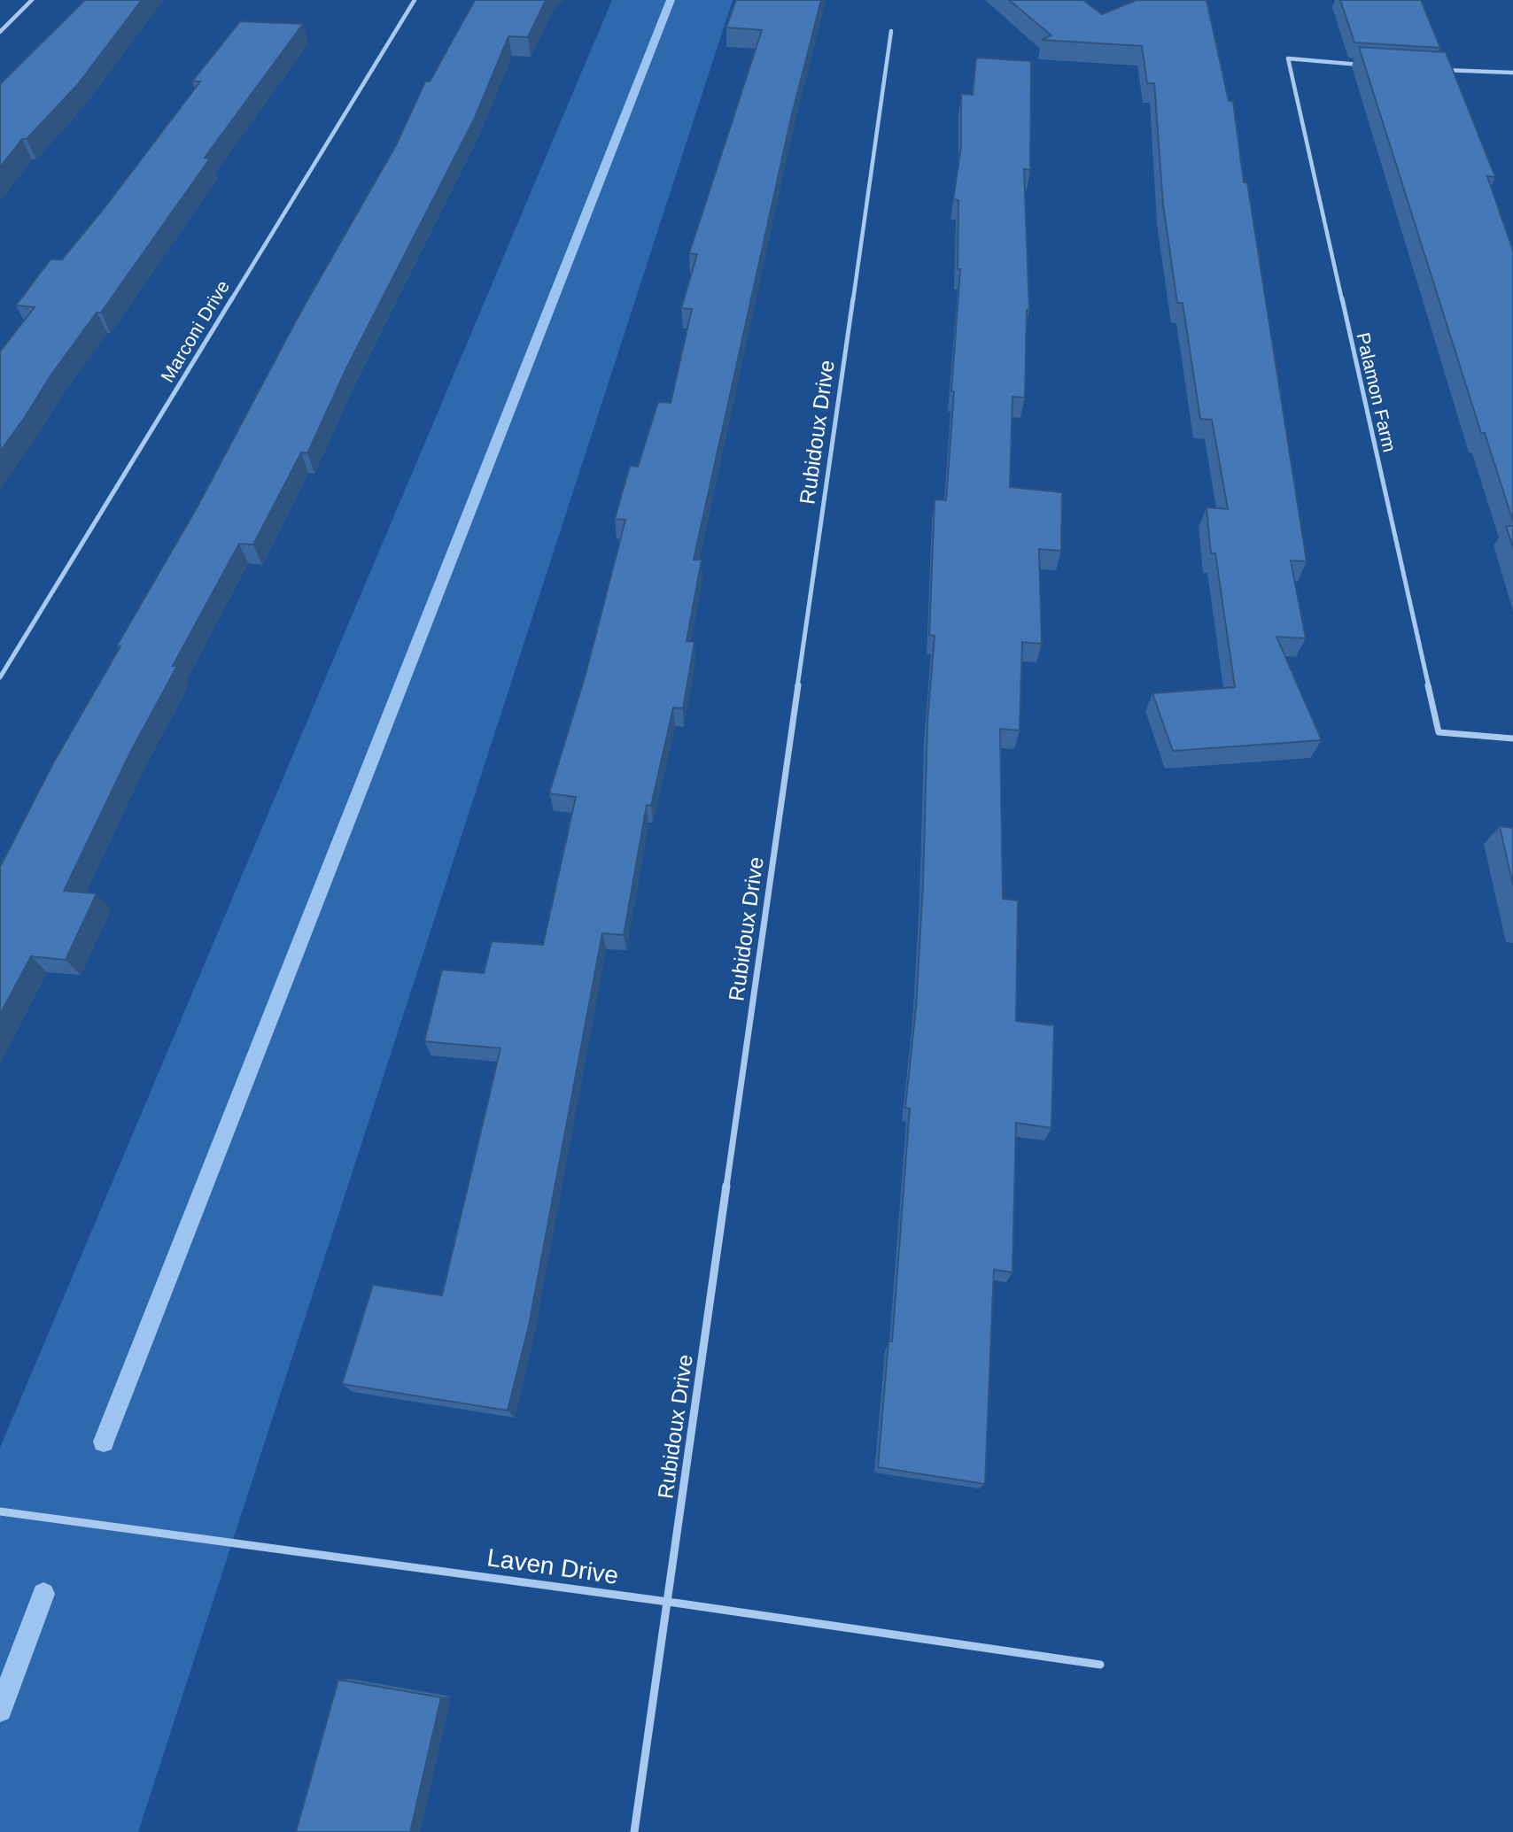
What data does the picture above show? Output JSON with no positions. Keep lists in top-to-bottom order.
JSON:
{
  "streets": {
    "street": [
      "Marconi Drive",
      "Palamon Farm",
      "Rubidoux Drive",
      "Laven Drive"
    ]
  },
  "crossings": [
    ["Rubidoux Drive", "Laven Drive"]
  ]
}
